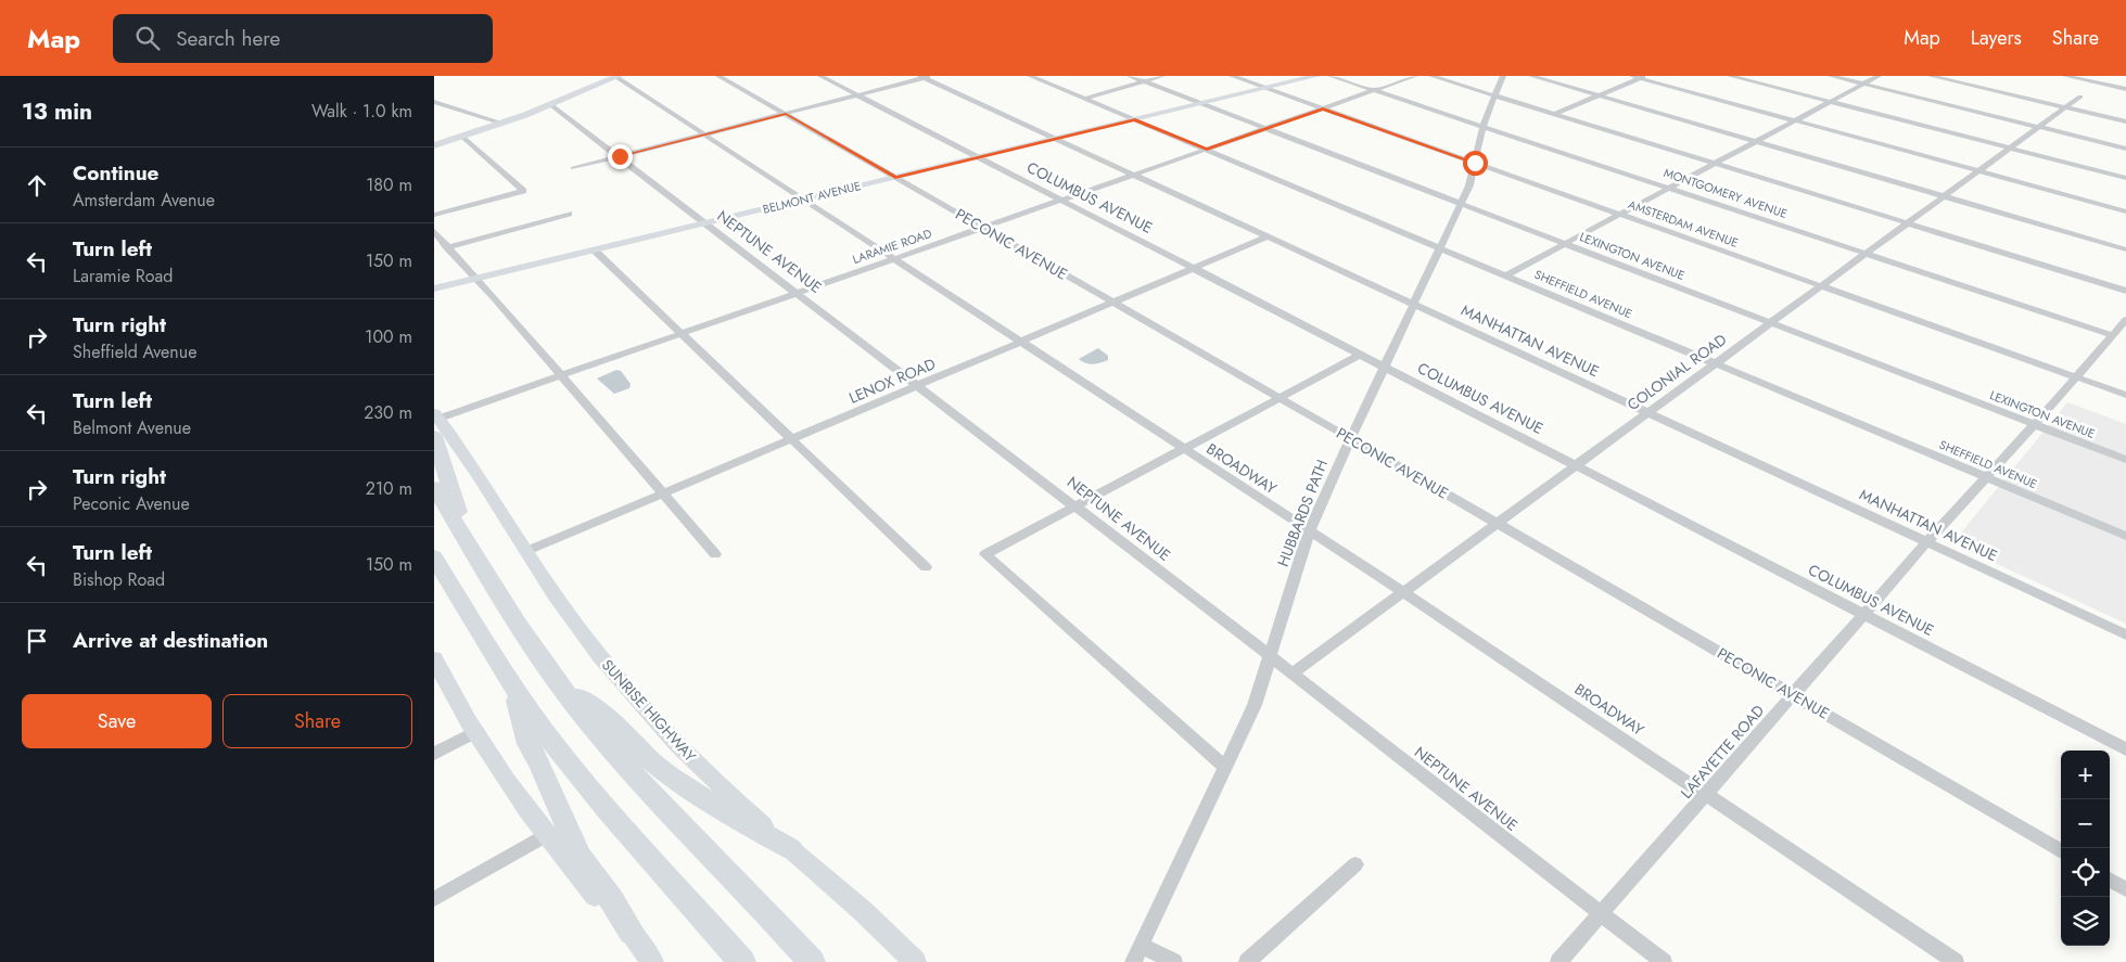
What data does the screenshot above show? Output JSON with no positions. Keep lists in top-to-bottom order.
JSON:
{
  "streets": {
    "main road": ["BELMONT AVENUE", "SUNRISE HIGHWAY"],
    "street": [
      "MONTGOMERY AVENUE",
      "COLUMBUS AVENUE",
      "AMSTERDAM AVENUE",
      "PECONIC AVENUE",
      "LARAMIE ROAD",
      "NEPTUNE AVENUE",
      "LEXINGTON AVENUE",
      "SHEFFIELD AVENUE",
      "MANHATTAN AVENUE",
      "COLONIAL ROAD",
      "LENOX ROAD",
      "BROADWAY",
      "HUBBARDS PATH",
      "LAFAYETTE ROAD"
    ]
  },
  "crossings": [
    ["MONTGOMERY AVENUE", "LARAMIE ROAD"],
    ["MONTGOMERY AVENUE", "COLONIAL ROAD"],
    ["MONTGOMERY AVENUE", "HUBBARDS PATH"],
    ["MONTGOMERY AVENUE", "LAFAYETTE ROAD"],
    ["BELMONT AVENUE", "COLUMBUS AVENUE"],
    ["BELMONT AVENUE", "AMSTERDAM AVENUE"],
    ["BELMONT AVENUE", "PECONIC AVENUE"],
    ["BELMONT AVENUE", "NEPTUNE AVENUE"],
    ["BELMONT AVENUE", "LEXINGTON AVENUE"],
    ["BELMONT AVENUE", "SHEFFIELD AVENUE"],
    ["BELMONT AVENUE", "MANHATTAN AVENUE"],
    ["BELMONT AVENUE", "BROADWAY"],
    ["COLUMBUS AVENUE", "LARAMIE ROAD"],
    ["COLUMBUS AVENUE", "COLONIAL ROAD"],
    ["COLUMBUS AVENUE", "LENOX ROAD"],
    ["COLUMBUS AVENUE", "HUBBARDS PATH"],
    ["COLUMBUS AVENUE", "LAFAYETTE ROAD"],
    ["AMSTERDAM AVENUE", "LARAMIE ROAD"],
    ["AMSTERDAM AVENUE", "COLONIAL ROAD"],
    ["AMSTERDAM AVENUE", "HUBBARDS PATH"],
    ["AMSTERDAM AVENUE", "LAFAYETTE ROAD"],
    ["PECONIC AVENUE", "LARAMIE ROAD"],
    ["PECONIC AVENUE", "COLONIAL ROAD"],
    ["PECONIC AVENUE", "LENOX ROAD"],
    ["PECONIC AVENUE", "HUBBARDS PATH"],
    ["PECONIC AVENUE", "LAFAYETTE ROAD"],
    ["LARAMIE ROAD", "NEPTUNE AVENUE"],
    ["LARAMIE ROAD", "LEXINGTON AVENUE"],
    ["LARAMIE ROAD", "SHEFFIELD AVENUE"],
    ["LARAMIE ROAD", "MANHATTAN AVENUE"],
    ["LARAMIE ROAD", "BROADWAY"],
    ["LARAMIE ROAD", "SUNRISE HIGHWAY"],
    ["NEPTUNE AVENUE", "COLONIAL ROAD"],
    ["NEPTUNE AVENUE", "LENOX ROAD"],
    ["NEPTUNE AVENUE", "HUBBARDS PATH"],
    ["NEPTUNE AVENUE", "LAFAYETTE ROAD"],
    ["LEXINGTON AVENUE", "COLONIAL ROAD"],
    ["LEXINGTON AVENUE", "HUBBARDS PATH"],
    ["LEXINGTON AVENUE", "LAFAYETTE ROAD"],
    ["SHEFFIELD AVENUE", "COLONIAL ROAD"],
    ["SHEFFIELD AVENUE", "HUBBARDS PATH"],
    ["SHEFFIELD AVENUE", "LAFAYETTE ROAD"],
    ["MANHATTAN AVENUE", "COLONIAL ROAD"],
    ["MANHATTAN AVENUE", "LENOX ROAD"],
    ["MANHATTAN AVENUE", "HUBBARDS PATH"],
    ["MANHATTAN AVENUE", "LAFAYETTE ROAD"],
    ["COLONIAL ROAD", "BROADWAY"],
    ["LENOX ROAD", "BROADWAY"],
    ["LENOX ROAD", "SUNRISE HIGHWAY"],
    ["BROADWAY", "HUBBARDS PATH"],
    ["BROADWAY", "LAFAYETTE ROAD"]
  ],
  "page": {
    "header": "Map",
    "search": "Search here",
    "nav": ["Map", "Layers", "Share"],
    "heading": ["13 min", "Walk · 1.0 km"],
    "list": [
      ["Continue", "Amsterdam Avenue", "180 m"],
      ["Turn left", "Laramie Road", "150 m"],
      ["Turn right", "Sheffield Avenue", "100 m"],
      ["Turn left", "Belmont Avenue", "230 m"],
      ["Turn right", "Peconic Avenue", "210 m"],
      ["Turn left", "Bishop Road", "150 m"],
      "Arrive at destination"
    ],
    "buttons": ["Save", "Share"],
    "map_buttons": ["+", "−"]
  }
}
